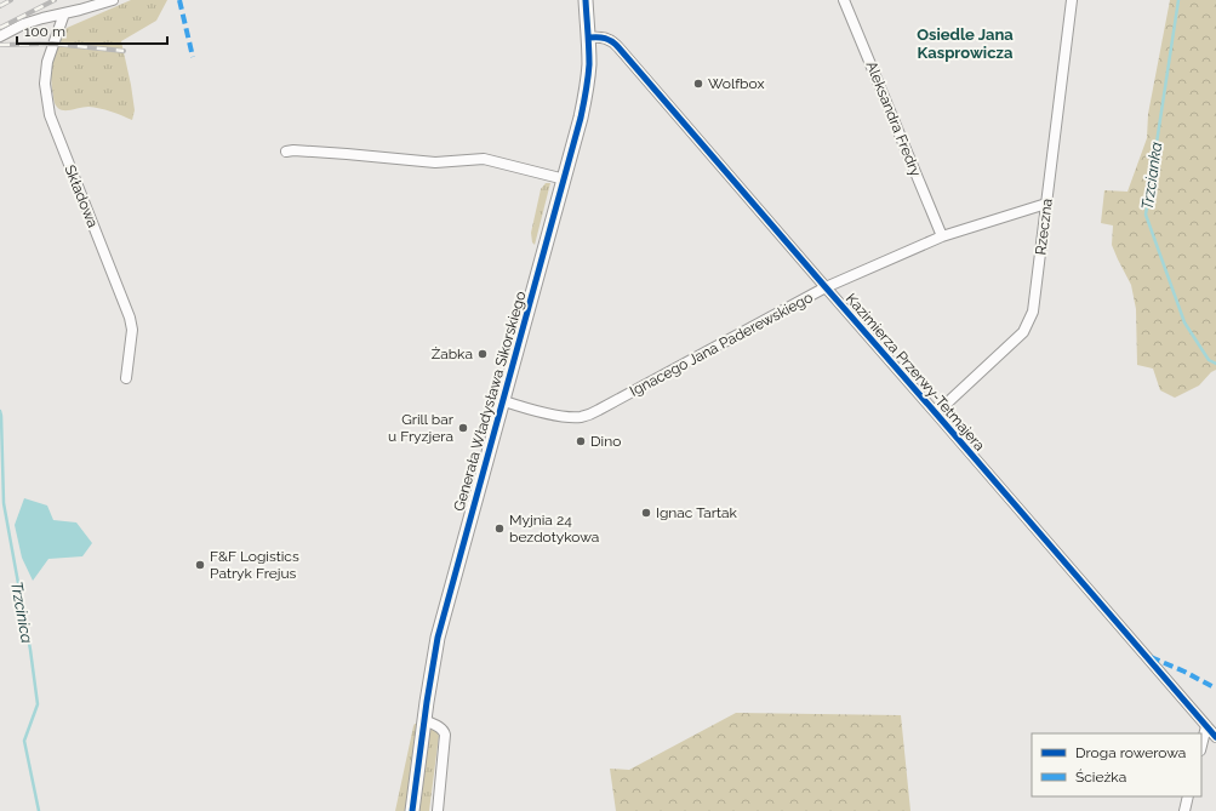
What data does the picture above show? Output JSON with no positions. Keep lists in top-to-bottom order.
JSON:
{
  "streets": {
    "main road": ["Generała Władysława Sikorskiego"],
    "street": [
      "Aleksandra Fredry",
      "Składowa",
      "Rzeczna",
      "Ignacego Jana Paderewskiego",
      "Kazimierza Przerwy-Tetmajera"
    ]
  },
  "crossings": [
    ["Aleksandra Fredry", "Ignacego Jana Paderewskiego"],
    ["Rzeczna", "Ignacego Jana Paderewskiego"],
    ["Rzeczna", "Kazimierza Przerwy-Tetmajera"],
    ["Ignacego Jana Paderewskiego", "Kazimierza Przerwy-Tetmajera"],
    ["Ignacego Jana Paderewskiego", "Generała Władysława Sikorskiego"],
    ["Kazimierza Przerwy-Tetmajera", "Generała Władysława Sikorskiego"]
  ],
  "districts": ["Osiedle Jana Kasprowicza"],
  "water": ["Trzcianka", "Trzcinica"],
  "places": [
    "Wolfbox",
    "Żabka",
    "Grill bar u Fryzjera",
    "Dino",
    "Ignac Tartak",
    "Myjnia 24 bezdotykowa",
    "F&F Logistics Patryk Frejus"
  ],
  "legend": ["Droga rowerowa", "Ścieżka"],
  "scale_bar": "100 m"
}
